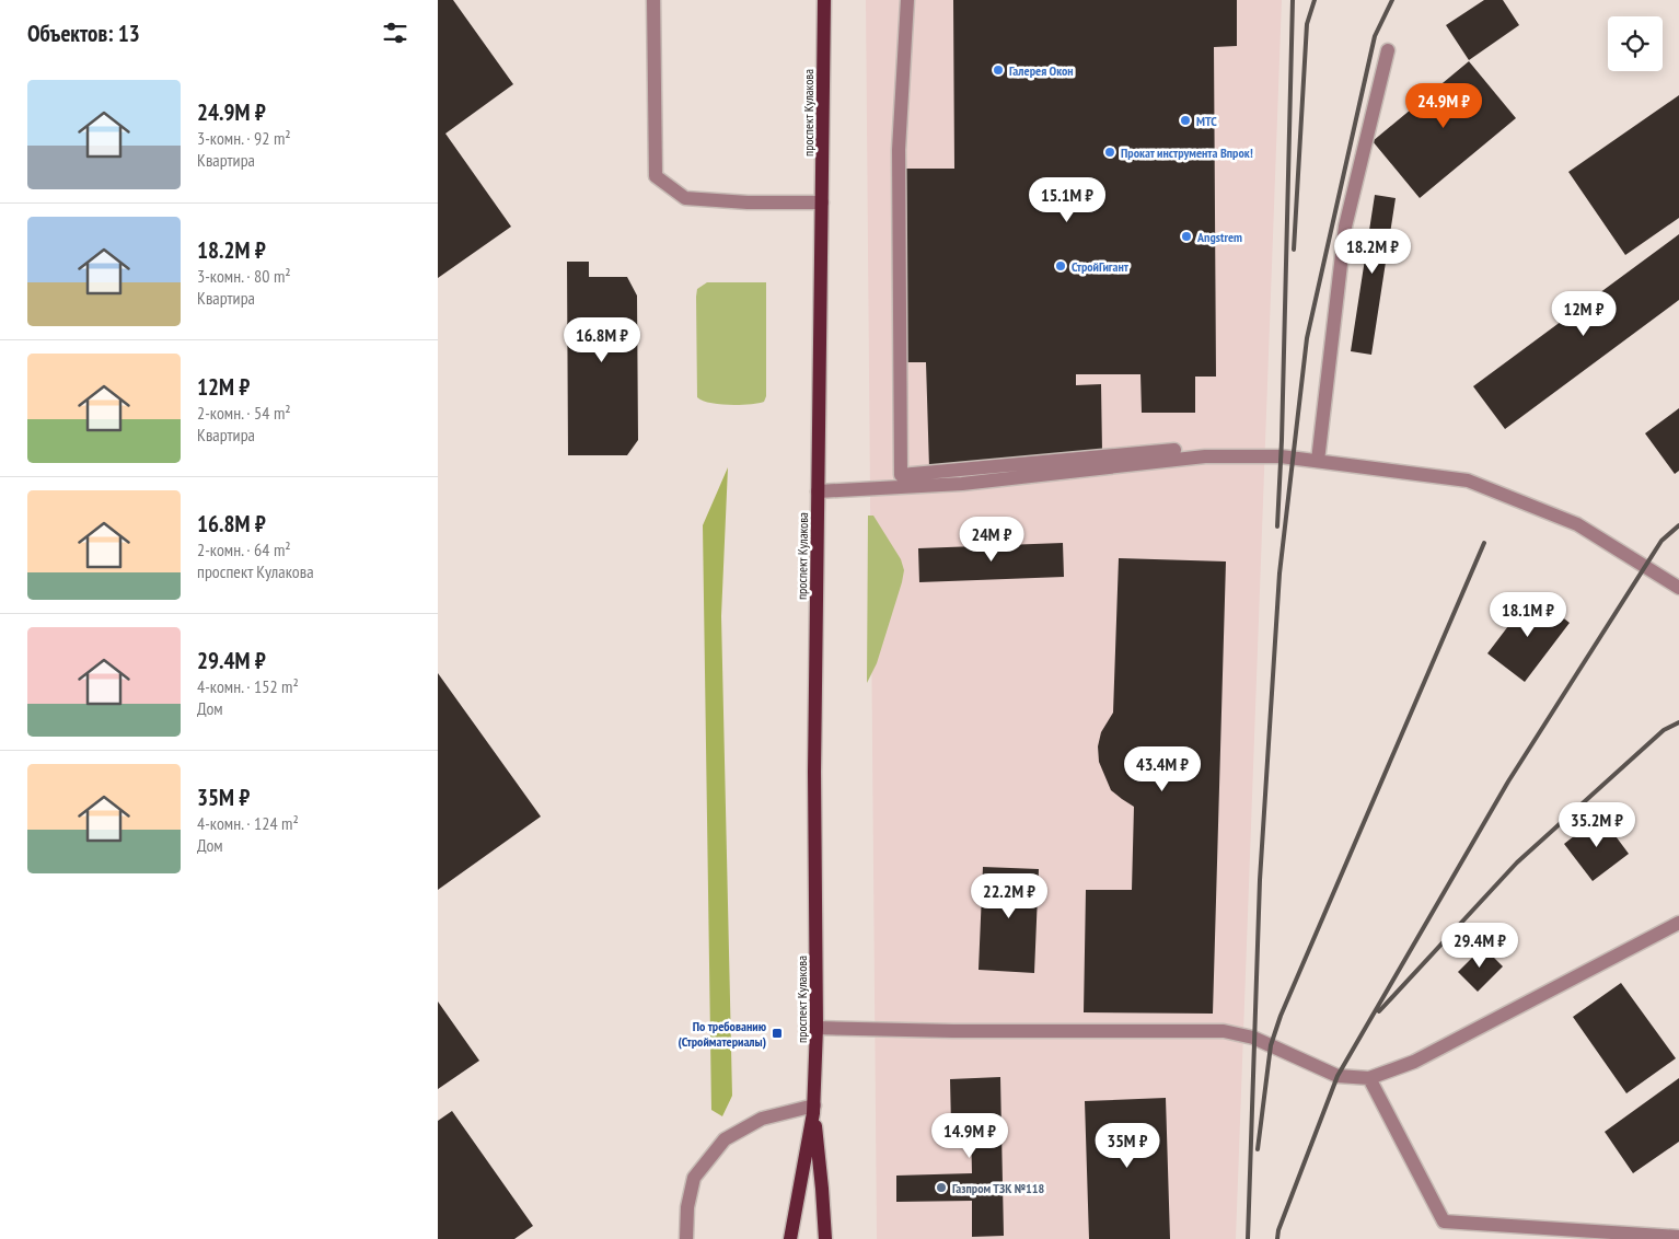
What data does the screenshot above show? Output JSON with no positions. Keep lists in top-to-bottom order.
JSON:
{
  "streets": {
    "main road": ["проспект Кулакова"]
  },
  "places": {
    "other": [
      "Галерея Окон",
      "МТС",
      "Прокат инструмента Впрок!",
      "Angstrem",
      "СтройГигант",
      "Газпром ТЗК №118"
    ],
    "transit": ["По требованию (Стройматериалы)"]
  },
  "page": {
    "heading": "Объектов: 13",
    "list": [
      {
        "name": "24.9M ₽",
        "note": "3-комн. · 92 m² · Квартира"
      },
      {
        "name": "18.2M ₽",
        "note": "3-комн. · 80 m² · Квартира"
      },
      {
        "name": "12M ₽",
        "note": "2-комн. · 54 m² · Квартира"
      },
      {
        "name": "16.8M ₽",
        "note": "2-комн. · 64 m² · проспект Кулакова"
      },
      {
        "name": "29.4M ₽",
        "note": "4-комн. · 152 m² · Дом"
      },
      {
        "name": "35M ₽",
        "note": "4-комн. · 124 m² · Дом"
      }
    ],
    "price": [
      "24.9M ₽",
      "15.1M ₽",
      "18.2M ₽",
      "12M ₽",
      "16.8M ₽",
      "24M ₽",
      "18.1M ₽",
      "43.4M ₽",
      "35.2M ₽",
      "22.2M ₽",
      "29.4M ₽",
      "14.9M ₽",
      "35M ₽"
    ]
  }
}
